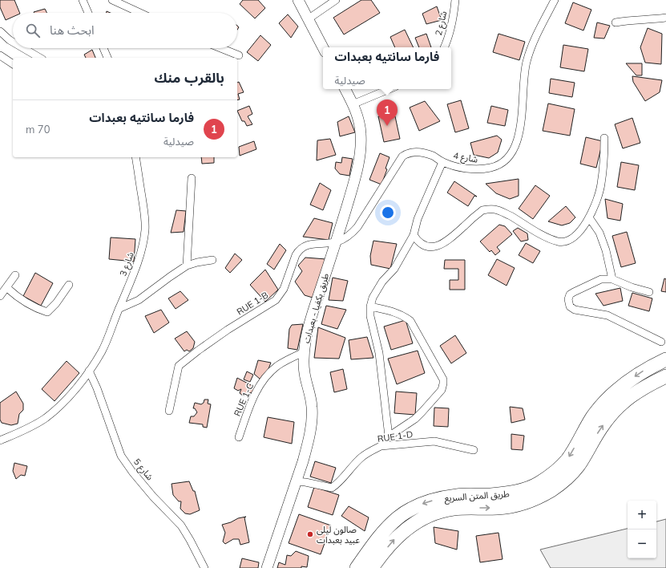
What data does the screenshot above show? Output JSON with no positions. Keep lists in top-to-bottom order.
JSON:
{
  "streets": {
    "highway": ["طريق المتن السريع"],
    "main road": ["طريق بكفيا - بعبدات"],
    "street": [
      "شارع 2",
      "شارع 4",
      "شارع 3",
      "RUE 1-B",
      "RUE 1-C",
      "RUE 1-D",
      "شارع 5"
    ]
  },
  "crossings": [
    ["شارع 4", "RUE 1-B"],
    ["شارع 4", "طريق بكفيا - بعبدات"],
    ["شارع 3", "شارع 5"],
    ["RUE 1-B", "طريق بكفيا - بعبدات"],
    ["طريق بكفيا - بعبدات", "RUE 1-C"],
    ["طريق بكفيا - بعبدات", "RUE 1-D"]
  ],
  "places": ["صالون ليلى عبيد بعبدات"],
  "page": {
    "search": "ابحث هنا",
    "popup": ["فارما سانتيه بعبدات", "صيدلية"],
    "heading": "بالقرب منك",
    "pins": "1",
    "list": [
      {
        "mark": "1",
        "name": "فارما سانتيه بعبدات",
        "note": "صيدلية",
        "value": "70 m"
      }
    ],
    "map_buttons": ["+", "−"]
  }
}
